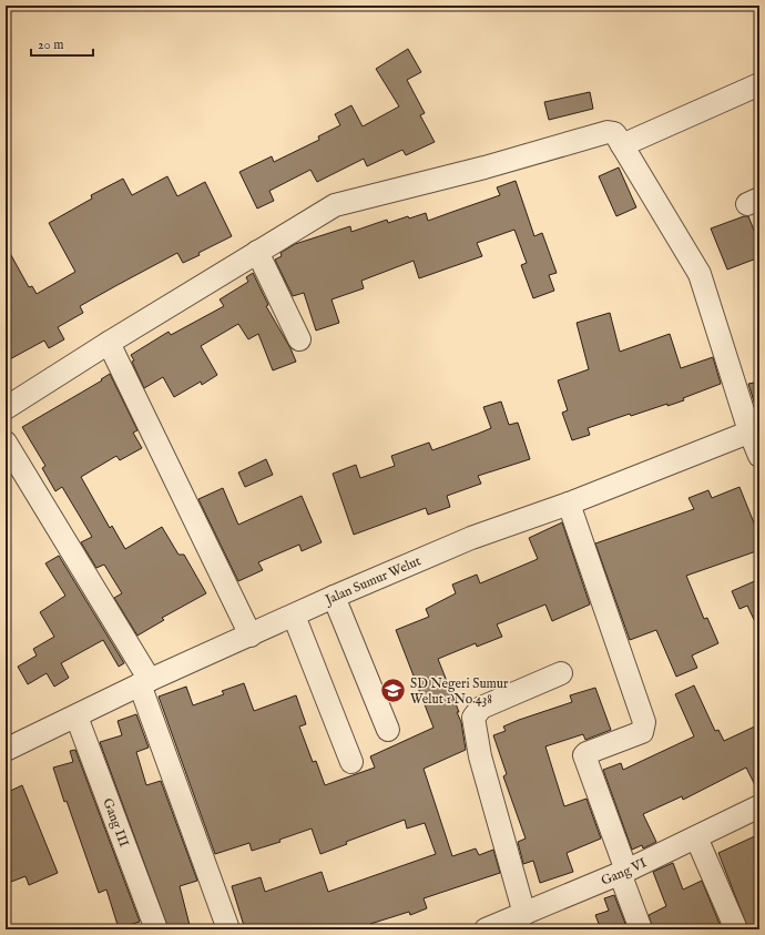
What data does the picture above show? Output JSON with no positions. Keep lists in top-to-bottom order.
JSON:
{
  "streets": {
    "street": ["Jalan Sumur Welut", "Gang III", "Gang VI"]
  },
  "crossings": [
    ["Jalan Sumur Welut", "Gang III"]
  ],
  "places": {
    "school or university": ["SD Negeri Sumur Welut 1 No.438"]
  },
  "scale_bar": "20 m"
}
